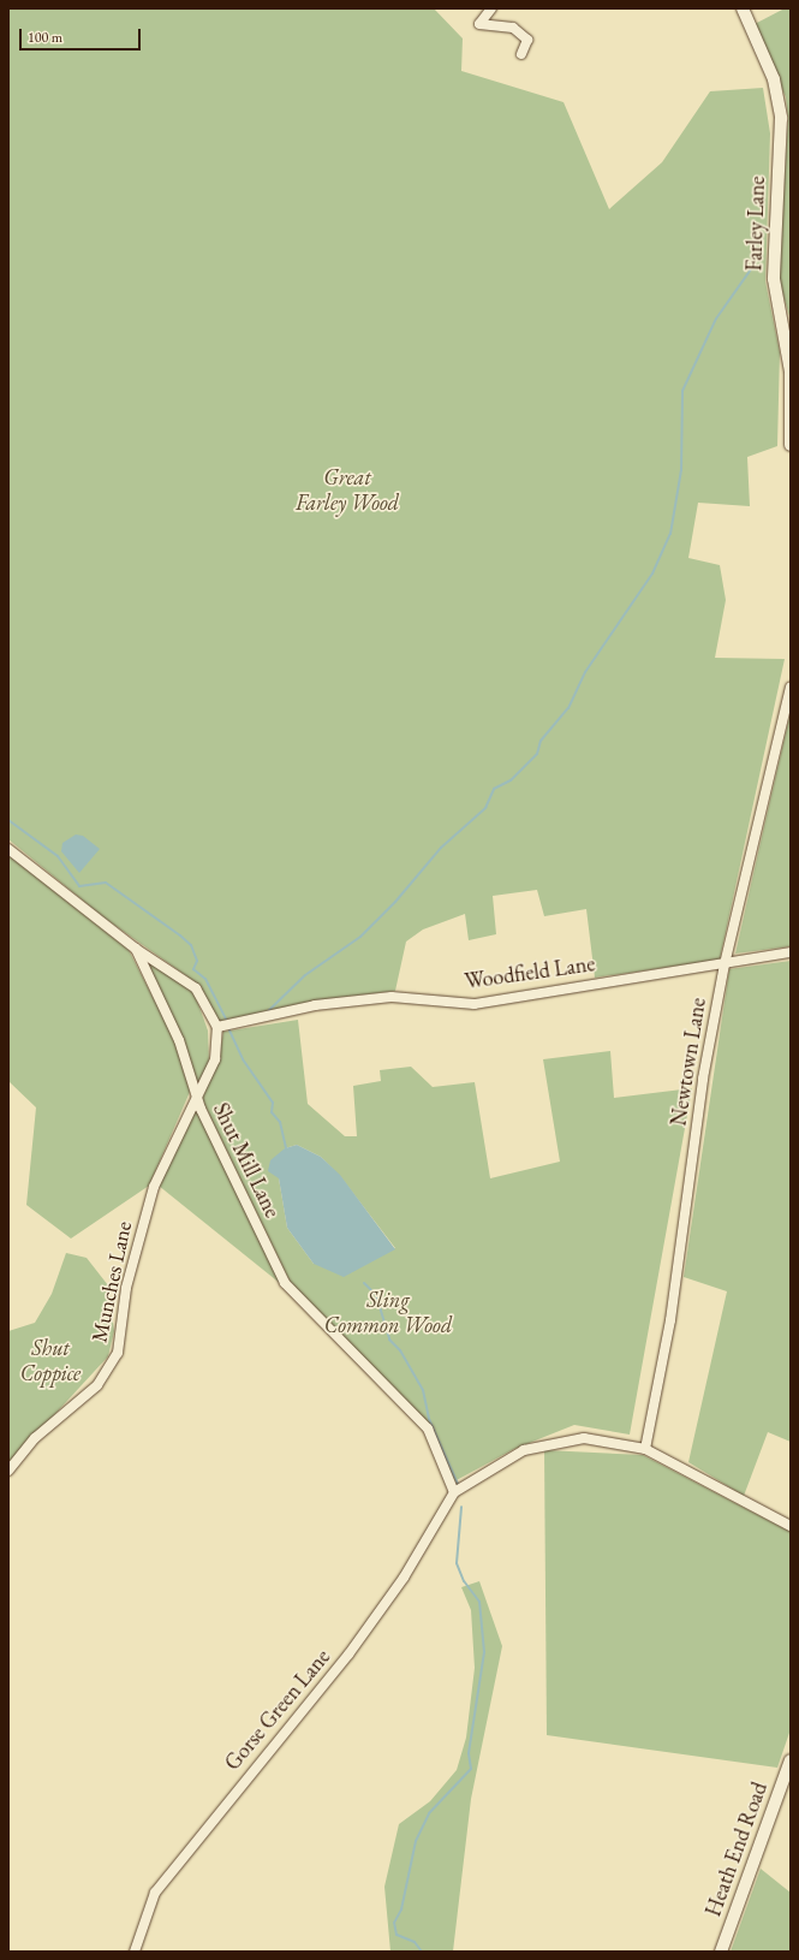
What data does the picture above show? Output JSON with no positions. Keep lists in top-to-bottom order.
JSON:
{
  "streets": {
    "street": [
      "Farley Lane",
      "Woodfield Lane",
      "Newtown Lane",
      "Shut Mill Lane",
      "Munches Lane",
      "Gorse Green Lane",
      "Heath End Road"
    ]
  },
  "crossings": [
    ["Woodfield Lane", "Newtown Lane"],
    ["Shut Mill Lane", "Munches Lane"],
    ["Shut Mill Lane", "Gorse Green Lane"]
  ],
  "parks": ["Great Farley Wood", "Sling Common Wood", "Shut Coppice"],
  "scale_bar": "100 m"
}
